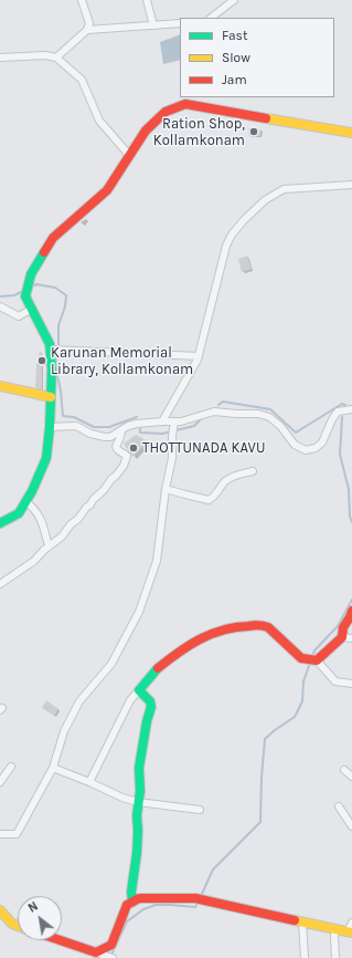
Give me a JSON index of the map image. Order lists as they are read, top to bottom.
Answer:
{
  "places": ["Ration Shop, Kollamkonam", "Karunan Memorial Library, Kollamkonam", "THOTTUNADA KAVU"],
  "legend": ["Fast", "Slow", "Jam"],
  "north": "top left"
}
